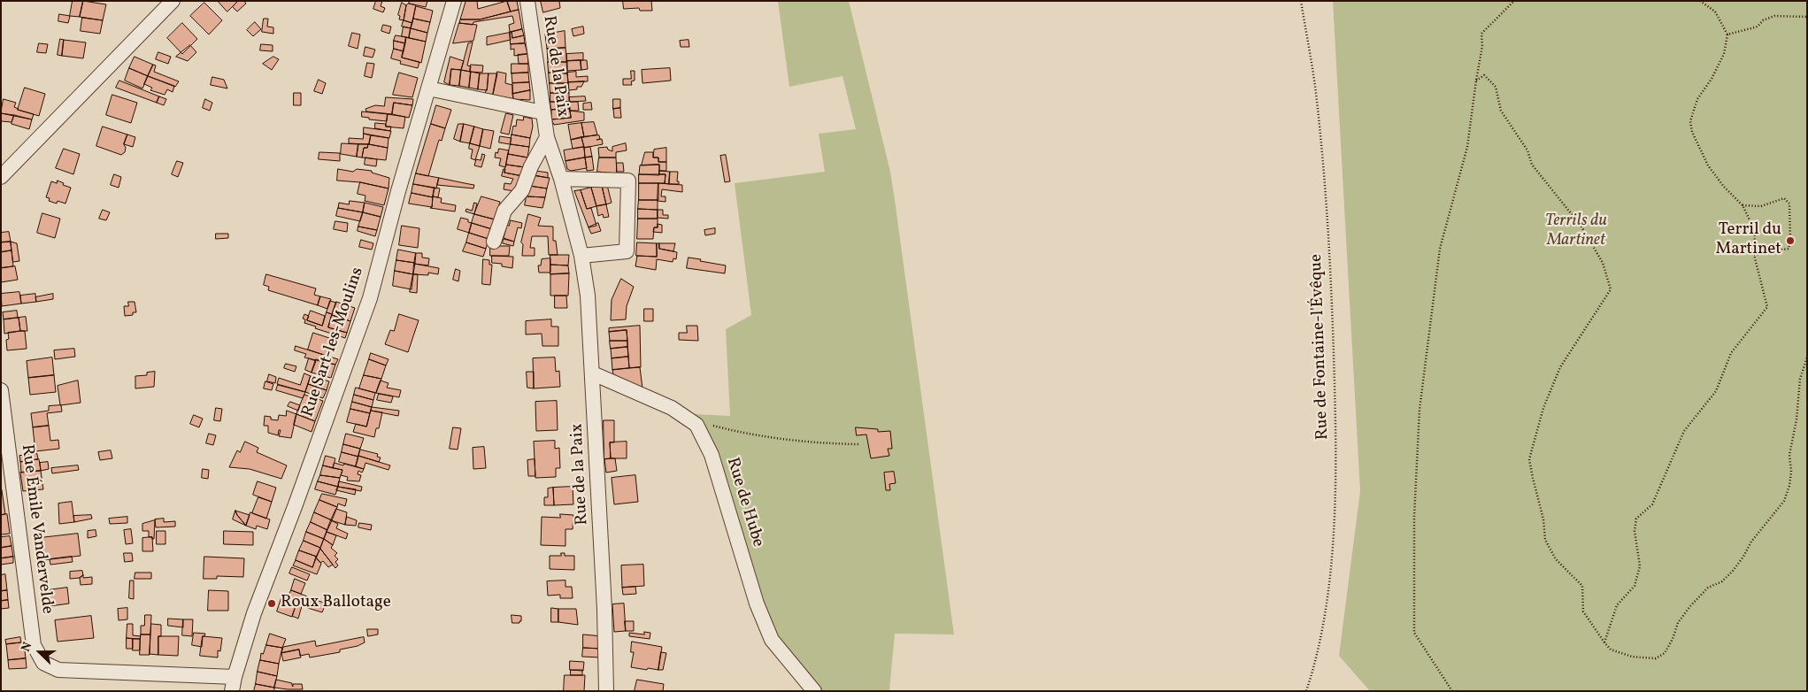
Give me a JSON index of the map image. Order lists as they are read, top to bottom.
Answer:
{
  "streets": {
    "street": [
      "Rue de la Paix",
      "Rue Sart-les-Moulins",
      "Rue de Hube",
      "Rue Émile Vandervelde"
    ],
    "path": ["Rue de Fontaine-l'Évêque"]
  },
  "crossings": [
    ["Rue de la Paix", "Rue de Hube"],
    ["Rue Sart-les-Moulins", "Rue Émile Vandervelde"]
  ],
  "parks": ["Terrils du Martinet"],
  "places": ["Terril du Martinet", "Roux Ballotage"],
  "north": "left"
}
